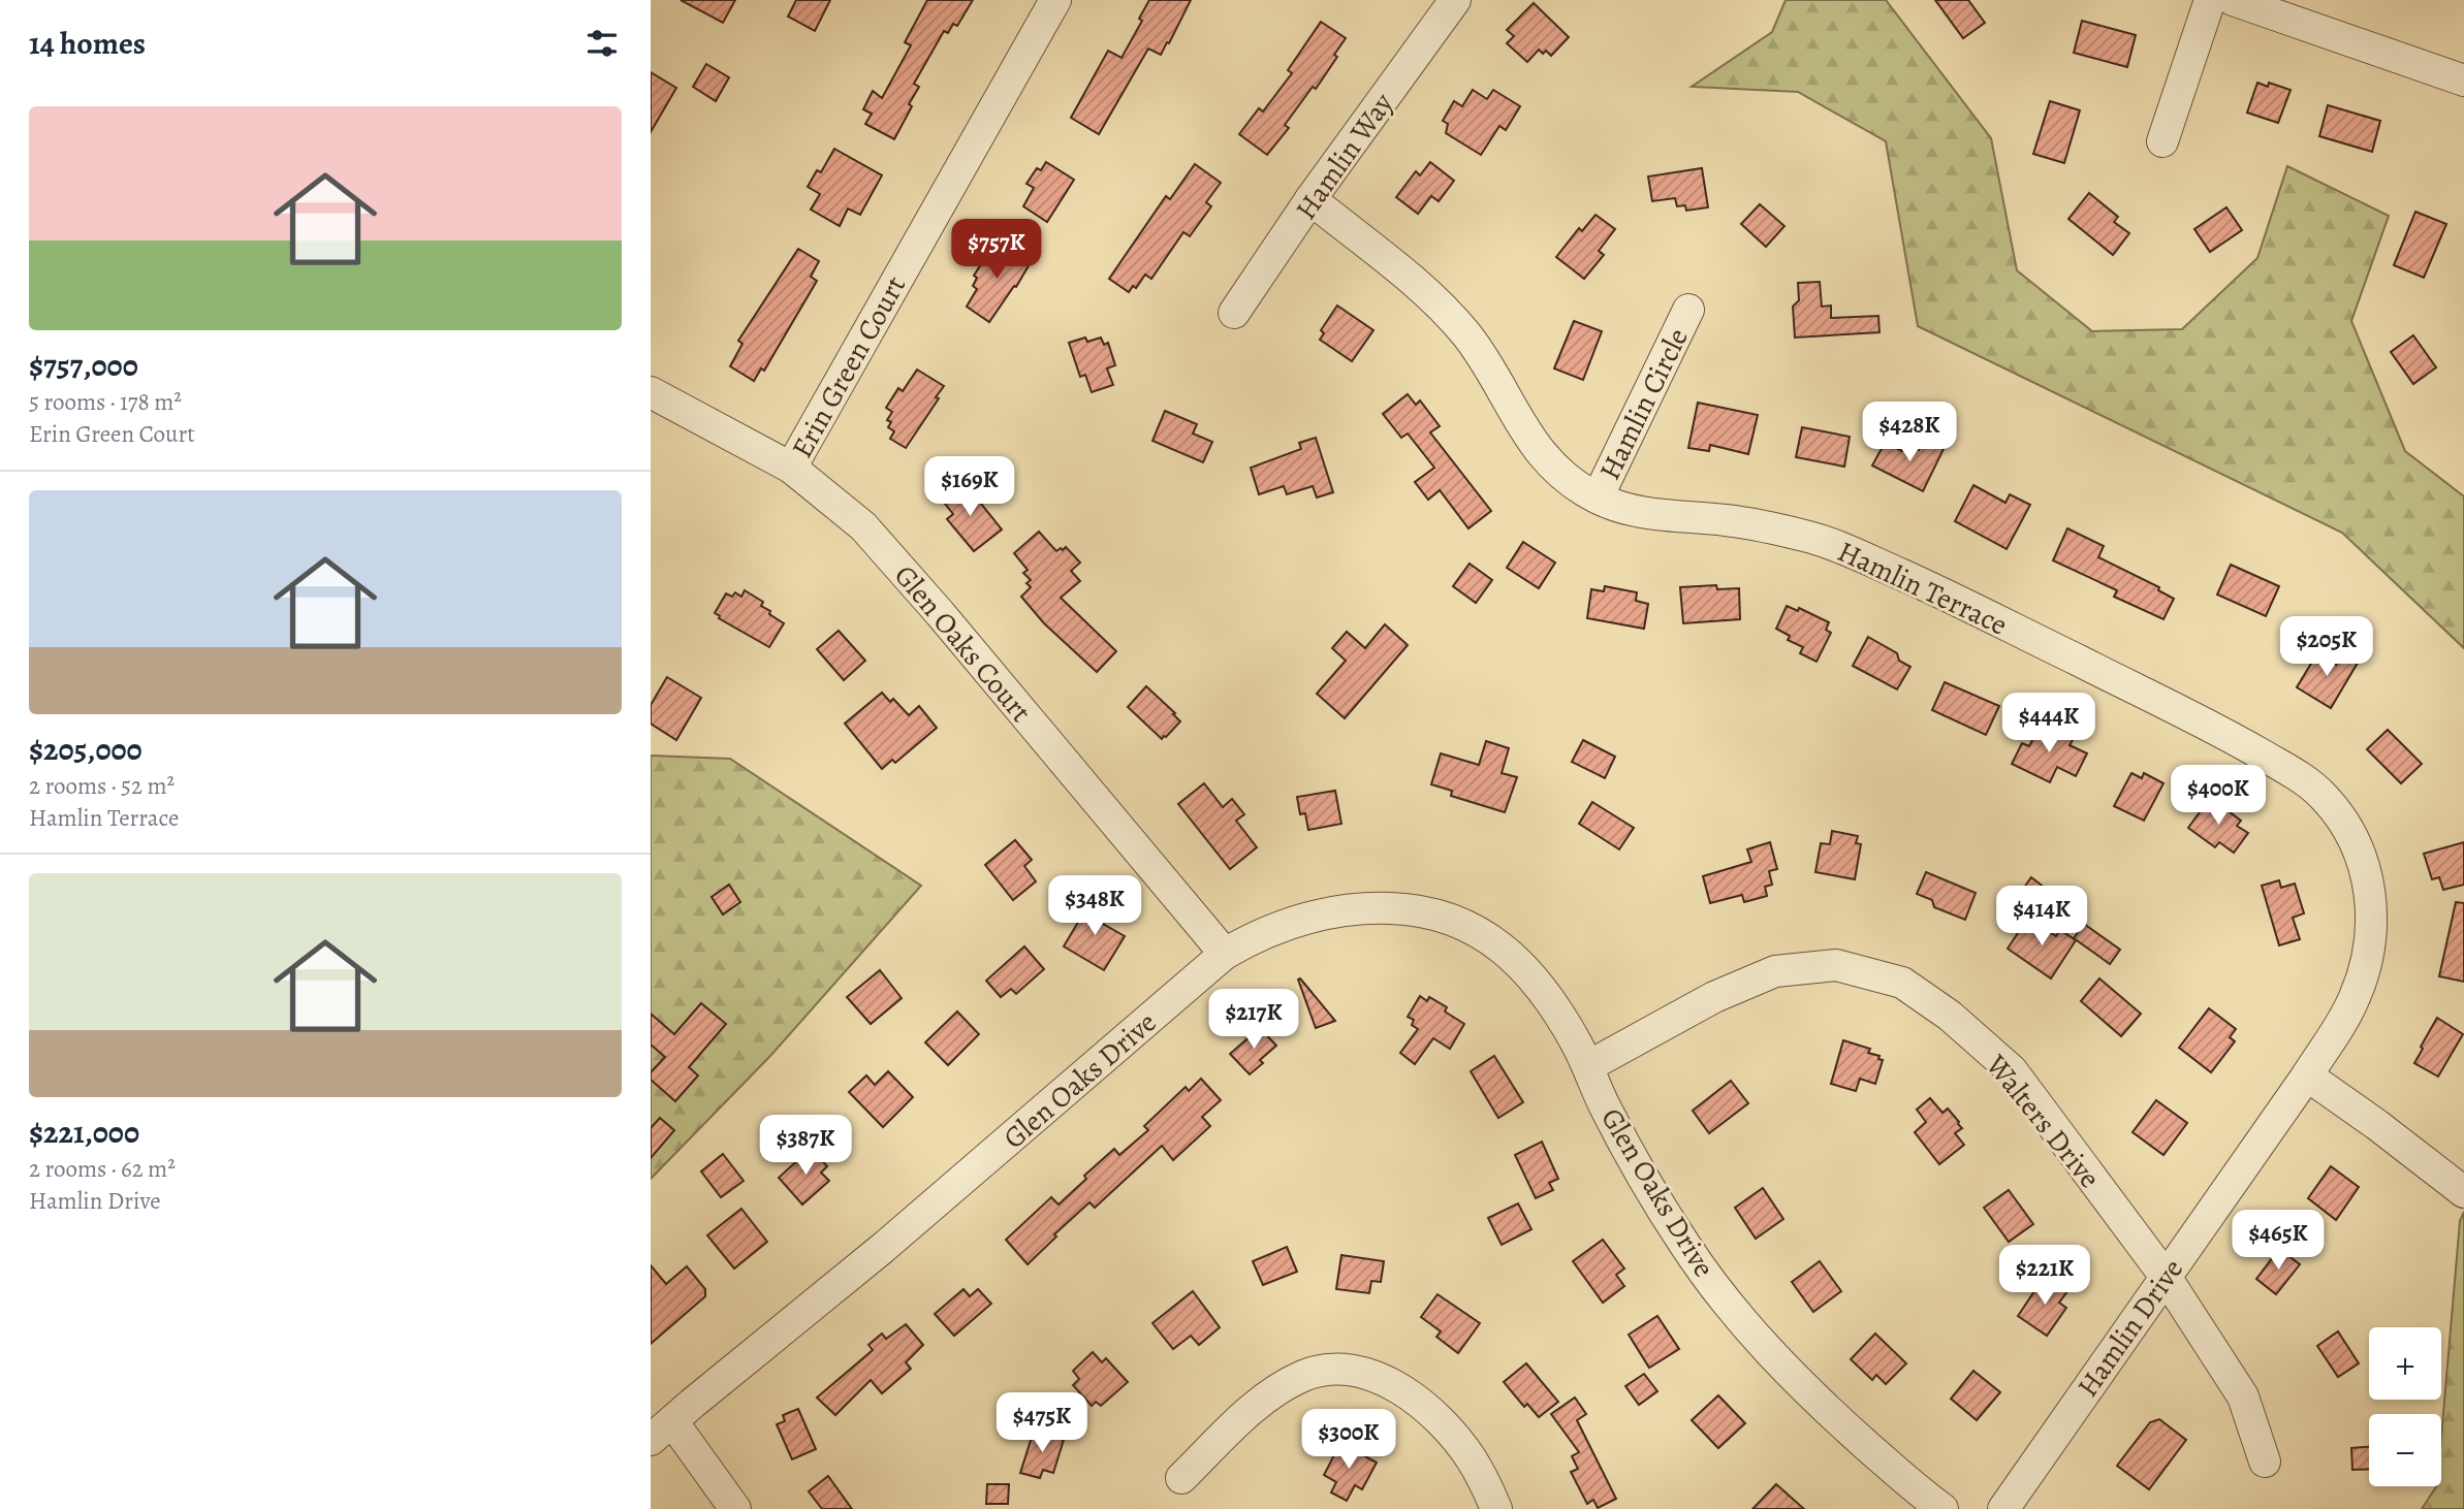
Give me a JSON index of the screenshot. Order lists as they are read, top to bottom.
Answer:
{
  "streets": {
    "street": [
      "Hamlin Way",
      "Erin Green Court",
      "Hamlin Circle",
      "Hamlin Terrace",
      "Glen Oaks Court",
      "Glen Oaks Drive",
      "Walters Drive",
      "Hamlin Drive"
    ]
  },
  "crossings": [
    ["Hamlin Way", "Hamlin Terrace"],
    ["Erin Green Court", "Glen Oaks Court"],
    ["Hamlin Circle", "Hamlin Terrace"],
    ["Hamlin Terrace", "Hamlin Drive"],
    ["Glen Oaks Court", "Glen Oaks Drive"],
    ["Glen Oaks Drive", "Walters Drive"],
    ["Walters Drive", "Hamlin Drive"]
  ],
  "page": {
    "heading": "14 homes",
    "list": [
      {
        "name": "$757,000",
        "note": "5 rooms · 178 m² · Erin Green Court"
      },
      {
        "name": "$205,000",
        "note": "2 rooms · 52 m² · Hamlin Terrace"
      },
      {
        "name": "$221,000",
        "note": "2 rooms · 62 m² · Hamlin Drive"
      }
    ],
    "price": [
      "$757K",
      "$428K",
      "$169K",
      "$205K",
      "$444K",
      "$400K",
      "$348K",
      "$414K",
      "$217K",
      "$387K",
      "$465K",
      "$221K",
      "$475K",
      "$300K"
    ],
    "map_buttons": ["+", "−"]
  }
}
